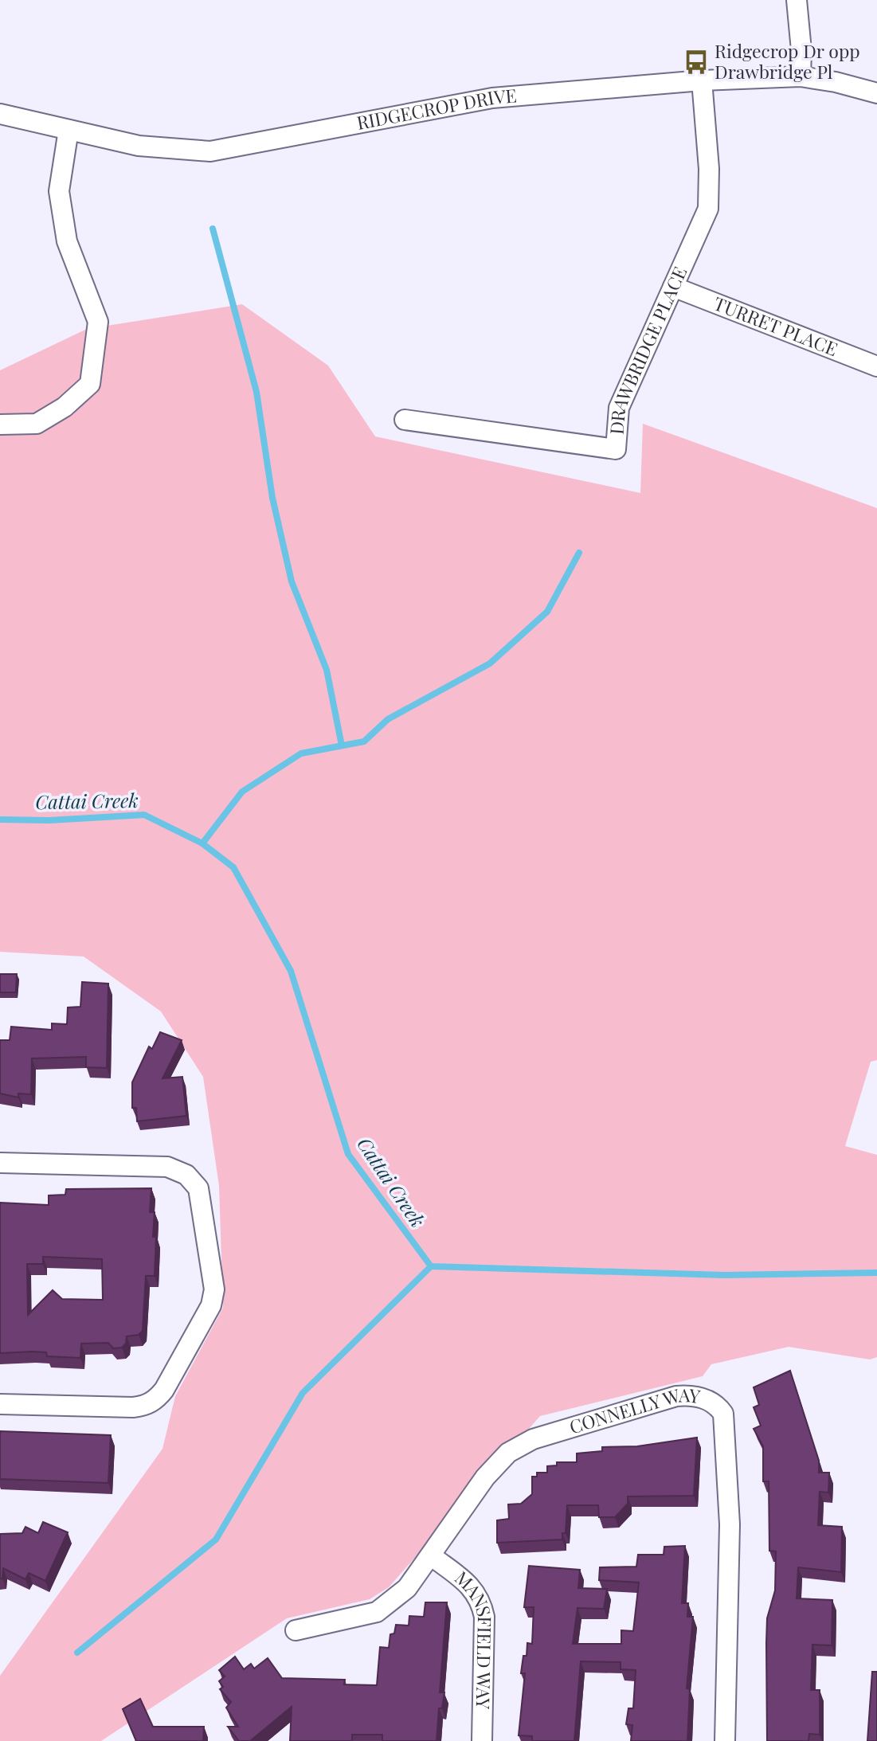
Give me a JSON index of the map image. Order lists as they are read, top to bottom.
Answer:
{
  "streets": {
    "street": [
      "RIDGECROP DRIVE",
      "TURRET PLACE",
      "DRAWBRIDGE PLACE",
      "CONNELLY WAY",
      "MANSFIELD WAY"
    ]
  },
  "crossings": [
    ["RIDGECROP DRIVE", "DRAWBRIDGE PLACE"],
    ["TURRET PLACE", "DRAWBRIDGE PLACE"],
    ["CONNELLY WAY", "MANSFIELD WAY"]
  ],
  "water": ["Cattai Creek"],
  "places": {
    "bus stop": ["Ridgecrop Dr opp Drawbridge Pl"]
  }
}
